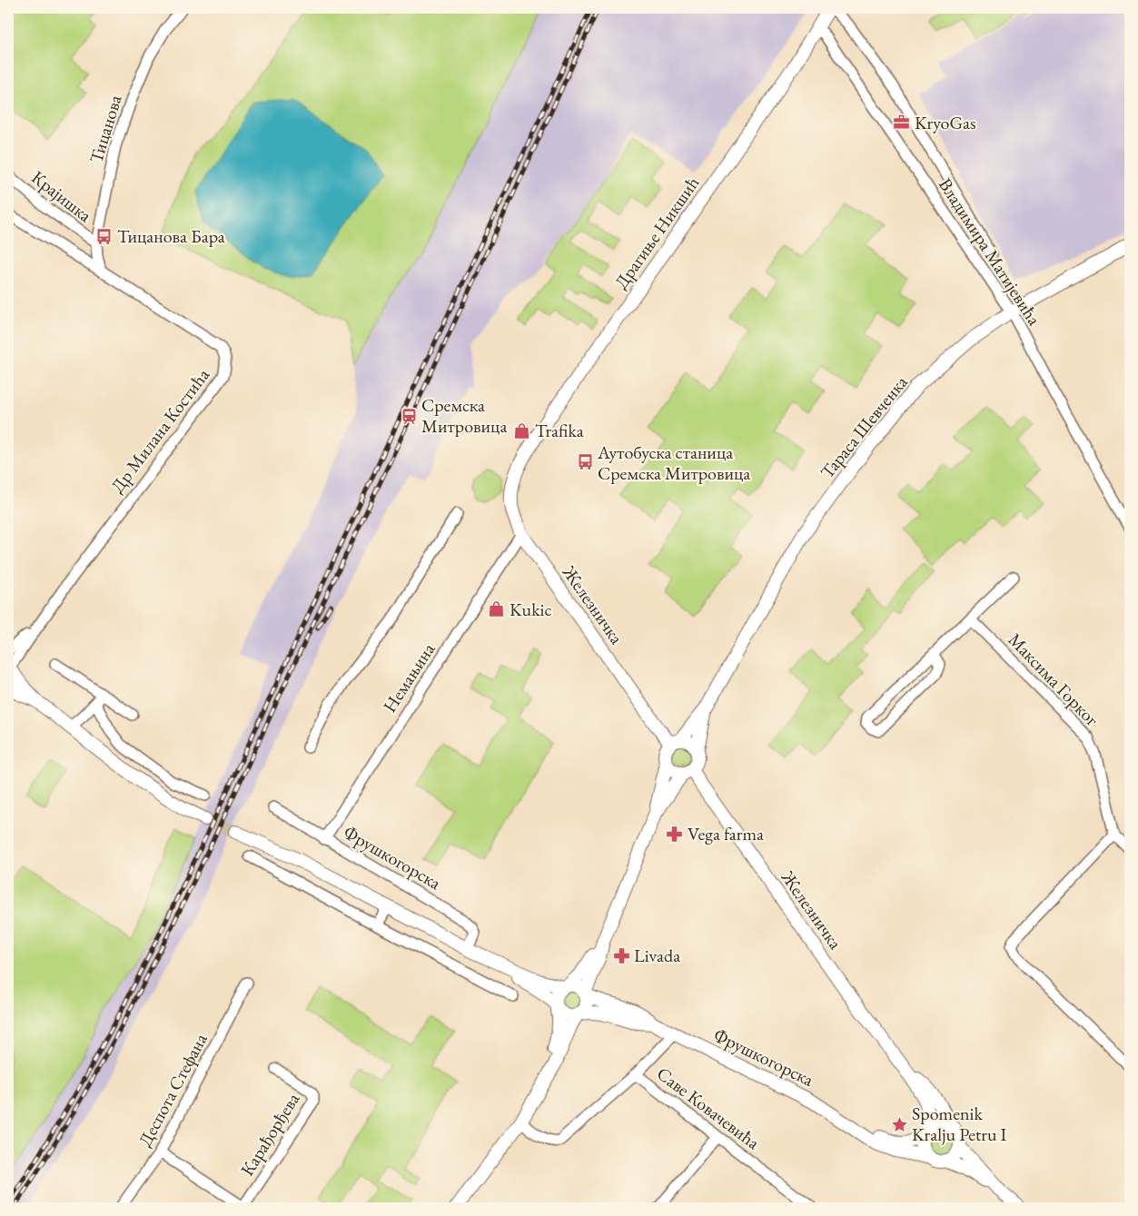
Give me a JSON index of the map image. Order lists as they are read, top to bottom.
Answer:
{
  "streets": {
    "street": [
      "Тицанова",
      "Крајишка",
      "Драгиње Никшић",
      "Владимира Матијевића",
      "Тараса Шевченка",
      "Др Милана Костића",
      "Железничка",
      "Немањина",
      "Максима Горког",
      "Фрушкогорска",
      "Деспота Стефана",
      "Саве Ковачевића",
      "Карађорђева"
    ]
  },
  "crossings": [
    ["Тицанова", "Крајишка"],
    ["Тицанова", "Др Милана Костића"],
    ["Драгиње Никшић", "Владимира Матијевића"],
    ["Драгиње Никшић", "Железничка"],
    ["Владимира Матијевића", "Тараса Шевченка"],
    ["Тараса Шевченка", "Железничка"],
    ["Железничка", "Немањина"],
    ["Железничка", "Фрушкогорска"],
    ["Немањина", "Фрушкогорска"],
    ["Деспота Стефана", "Карађорђева"]
  ],
  "places": {
    "office": ["KryoGas"],
    "bus stop": ["Тицанова Бара", "Аутобуска станица Сремска Митровица"],
    "station": ["Сремска Митровица"],
    "shop": ["Trafika", "Kukic"],
    "pharmacy": ["Vega farma", "Livada"],
    "place": ["Spomenik Kralju Petru I"]
  }
}
